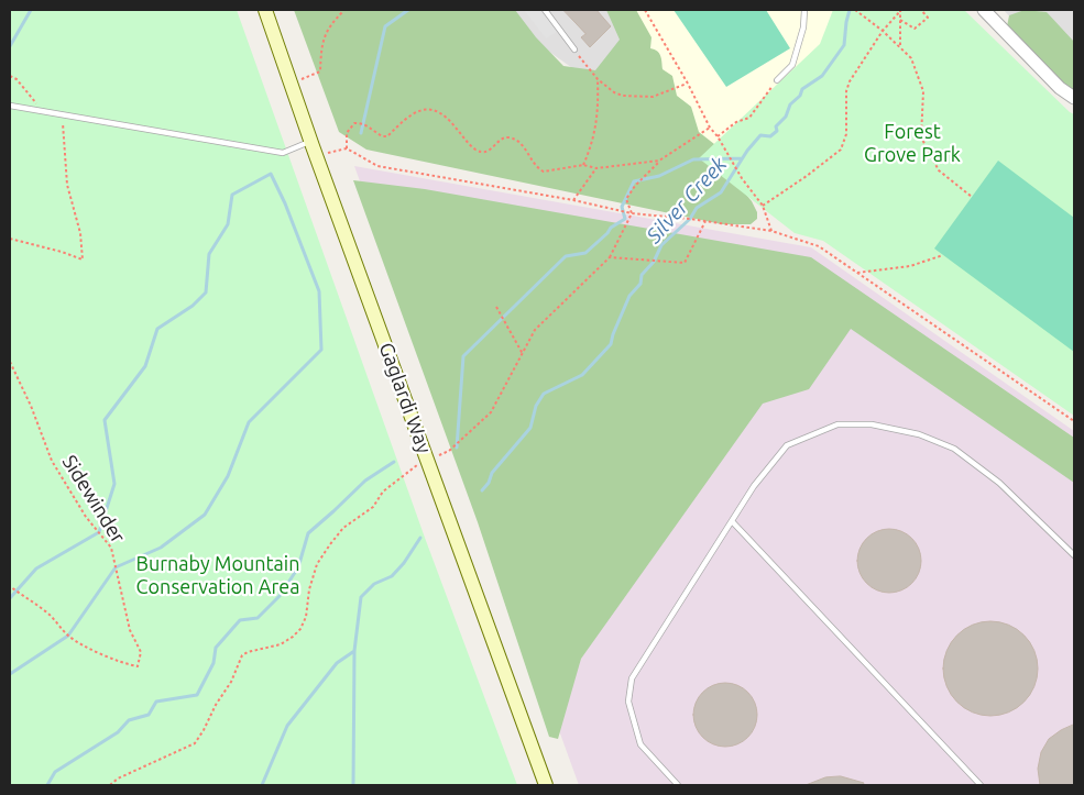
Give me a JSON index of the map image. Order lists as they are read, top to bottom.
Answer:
{
  "streets": {
    "main road": ["Gaglardi Way"],
    "path": ["Sidewinder"]
  },
  "water": ["Silver Creek"],
  "parks": ["Forest Grove Park", "Burnaby Mountain Conservation Area"]
}
